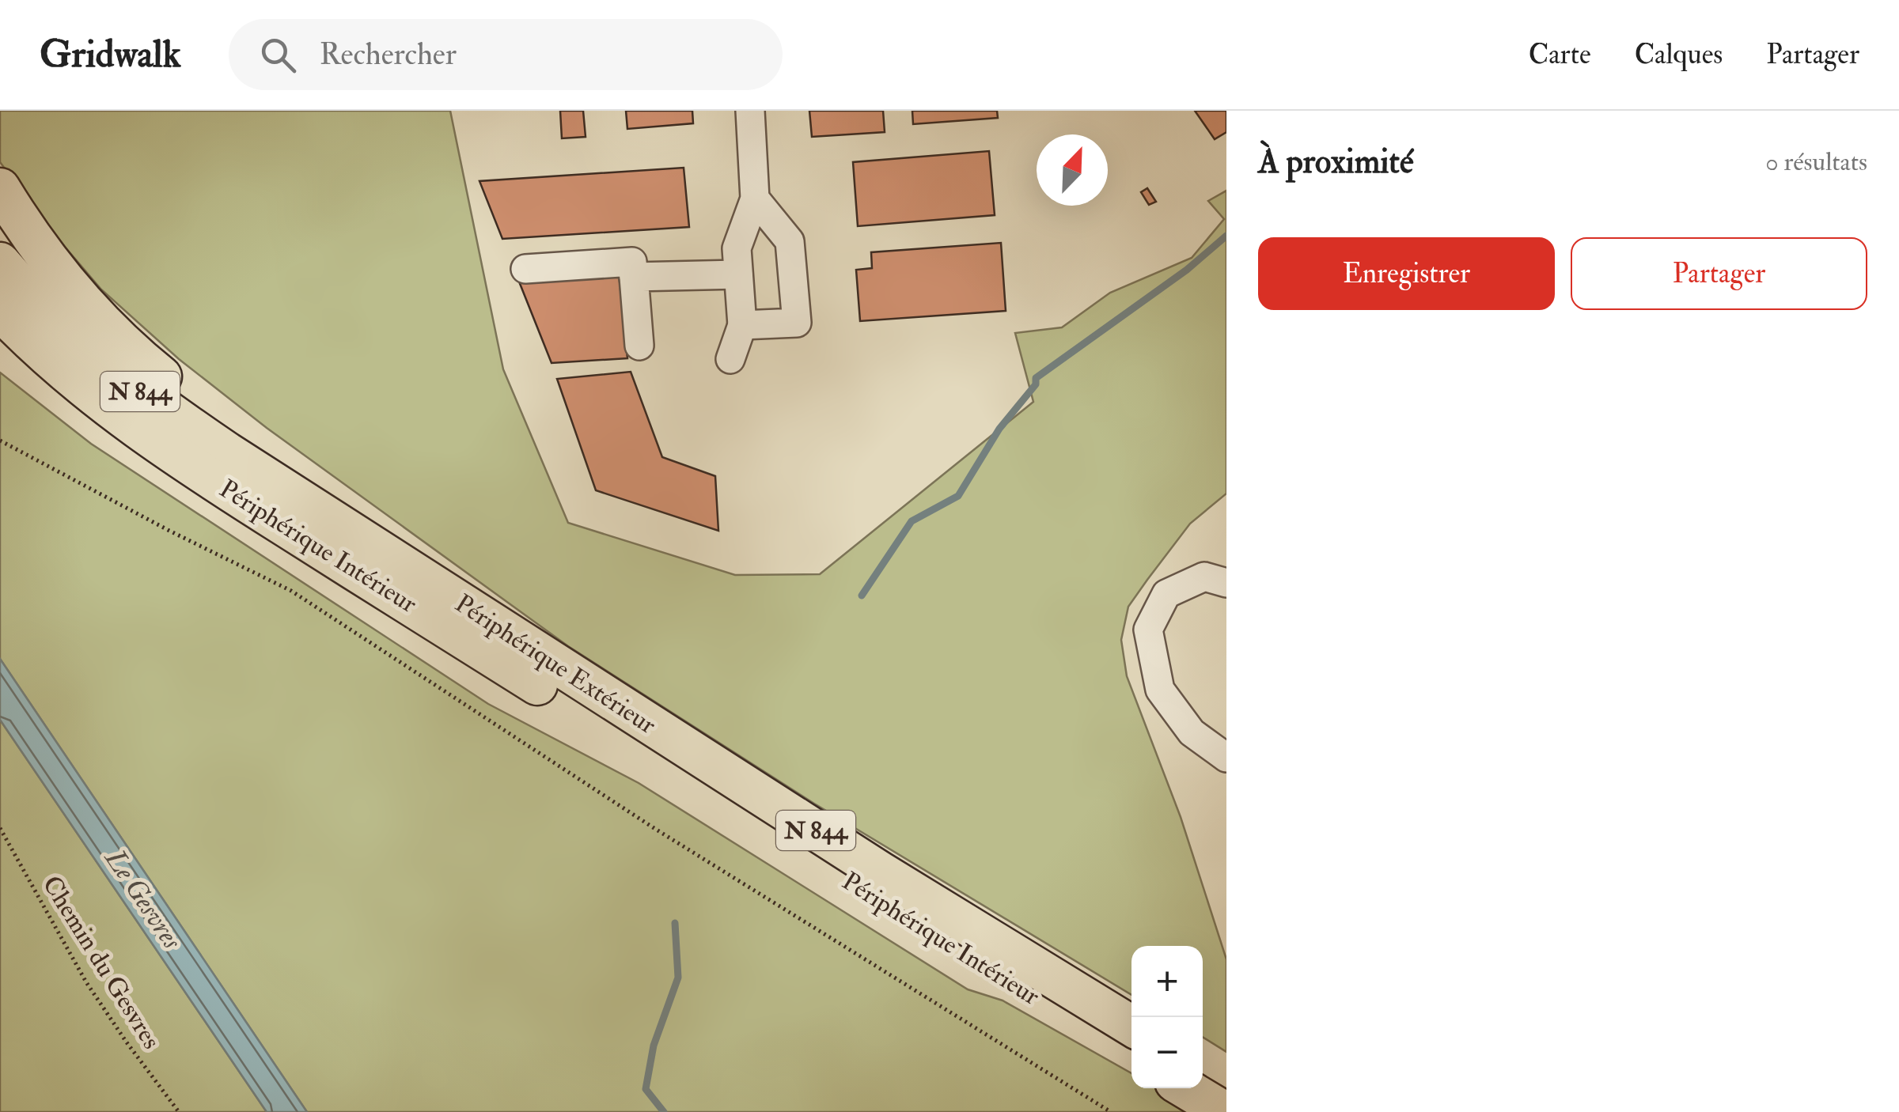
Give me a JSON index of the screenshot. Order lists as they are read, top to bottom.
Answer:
{
  "streets": {
    "highway": ["N 844", "Périphérique Intérieur", "Périphérique Extérieur"],
    "path": ["Chemin du Gesvres"]
  },
  "water": ["Le Gesvres"],
  "north": "top right",
  "page": {
    "header": "Gridwalk",
    "search": "Rechercher",
    "nav": ["Carte", "Calques", "Partager"],
    "heading": ["À proximité", "0 résultats"],
    "buttons": ["Enregistrer", "Partager"],
    "map_buttons": ["+", "−"]
  }
}
